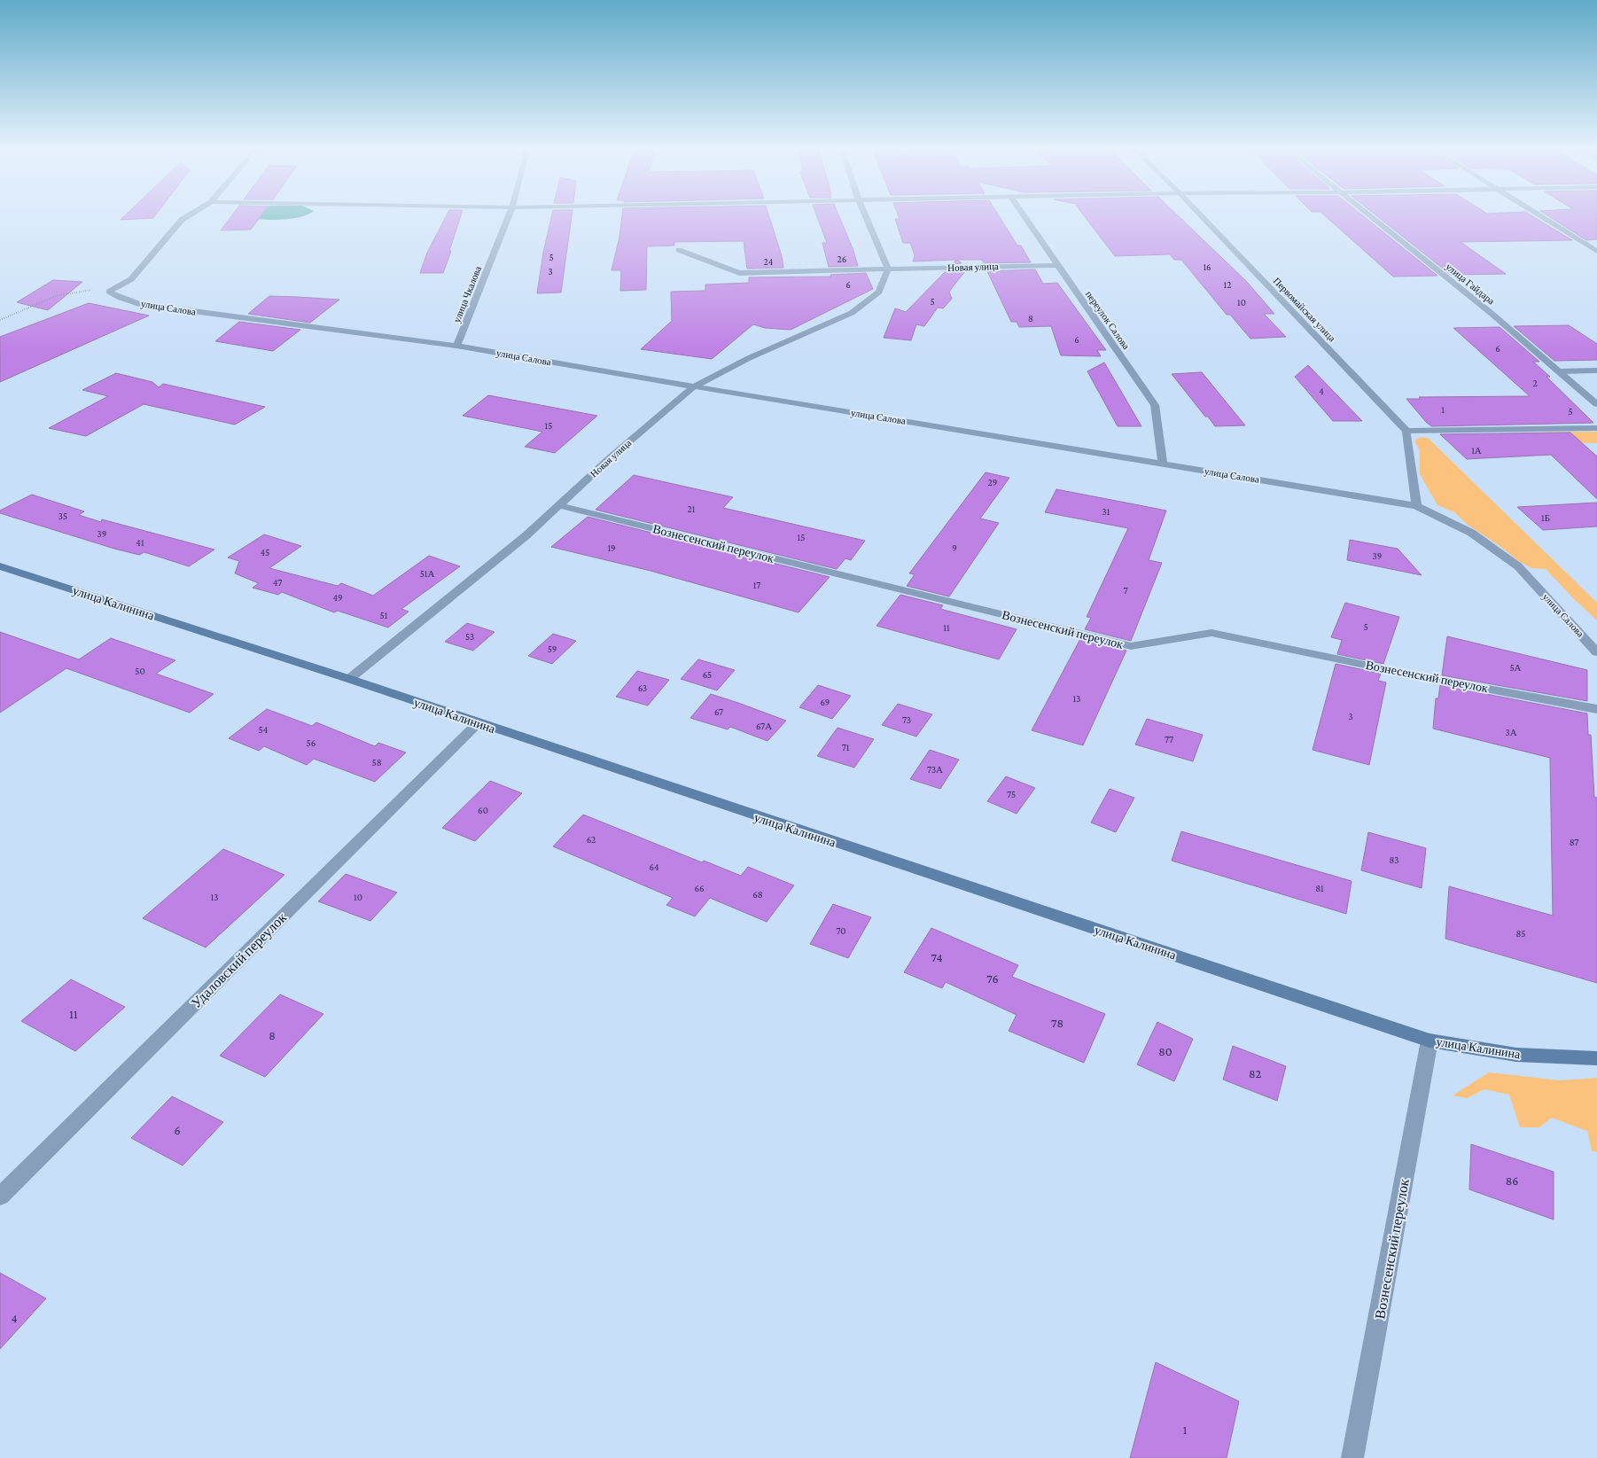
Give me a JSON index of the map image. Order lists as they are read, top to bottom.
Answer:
{
  "streets": {
    "main road": ["улица Калинина"],
    "street": [
      "Новая улица",
      "улица Гайдара",
      "улица Чкалова",
      "улица Салова",
      "Первомайская улица",
      "переулок Салова",
      "Вознесенский переулок",
      "Удаловский переулок"
    ]
  },
  "crossings": [
    ["Новая улица", "улица Салова"],
    ["Новая улица", "переулок Салова"],
    ["Новая улица", "Вознесенский переулок"],
    ["Новая улица", "улица Калинина"],
    ["улица Чкалова", "улица Салова"],
    ["улица Салова", "переулок Салова"],
    ["Вознесенский переулок", "улица Калинина"],
    ["улица Калинина", "Удаловский переулок"]
  ],
  "house_numbers": [
    "5",
    "26",
    "24",
    "16",
    "3",
    "6",
    "12",
    "5",
    "10",
    "8",
    "6",
    "6",
    "2",
    "4",
    "1",
    "5",
    "15",
    "1А",
    "29",
    "21",
    "31",
    "35",
    "1Б",
    "39",
    "15",
    "41",
    "19",
    "9",
    "45",
    "39",
    "51А",
    "47",
    "17",
    "7",
    "49",
    "51",
    "5",
    "11",
    "53",
    "59",
    "5А",
    "50",
    "65",
    "63",
    "13",
    "69",
    "67",
    "3",
    "73",
    "67А",
    "54",
    "3А",
    "77",
    "56",
    "71",
    "58",
    "73А",
    "75",
    "60",
    "62",
    "87",
    "83",
    "64",
    "66",
    "81",
    "68",
    "13",
    "10",
    "70",
    "85",
    "74",
    "76",
    "11",
    "78",
    "8",
    "80",
    "82",
    "6",
    "86",
    "4",
    "1"
  ]
}
